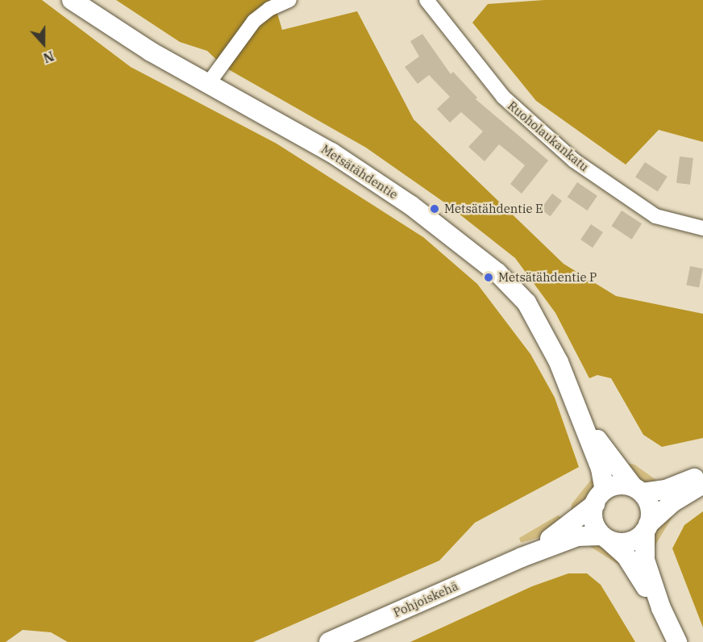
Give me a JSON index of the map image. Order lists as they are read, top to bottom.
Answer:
{
  "streets": {
    "main road": ["Metsätähdentie", "Pohjoiskehä"],
    "street": ["Ruoholaukankatu"]
  },
  "crossings": [
    ["Metsätähdentie", "Pohjoiskehä"]
  ],
  "places": ["Metsätähdentie E", "Metsätähdentie P"],
  "north": "bottom"
}
